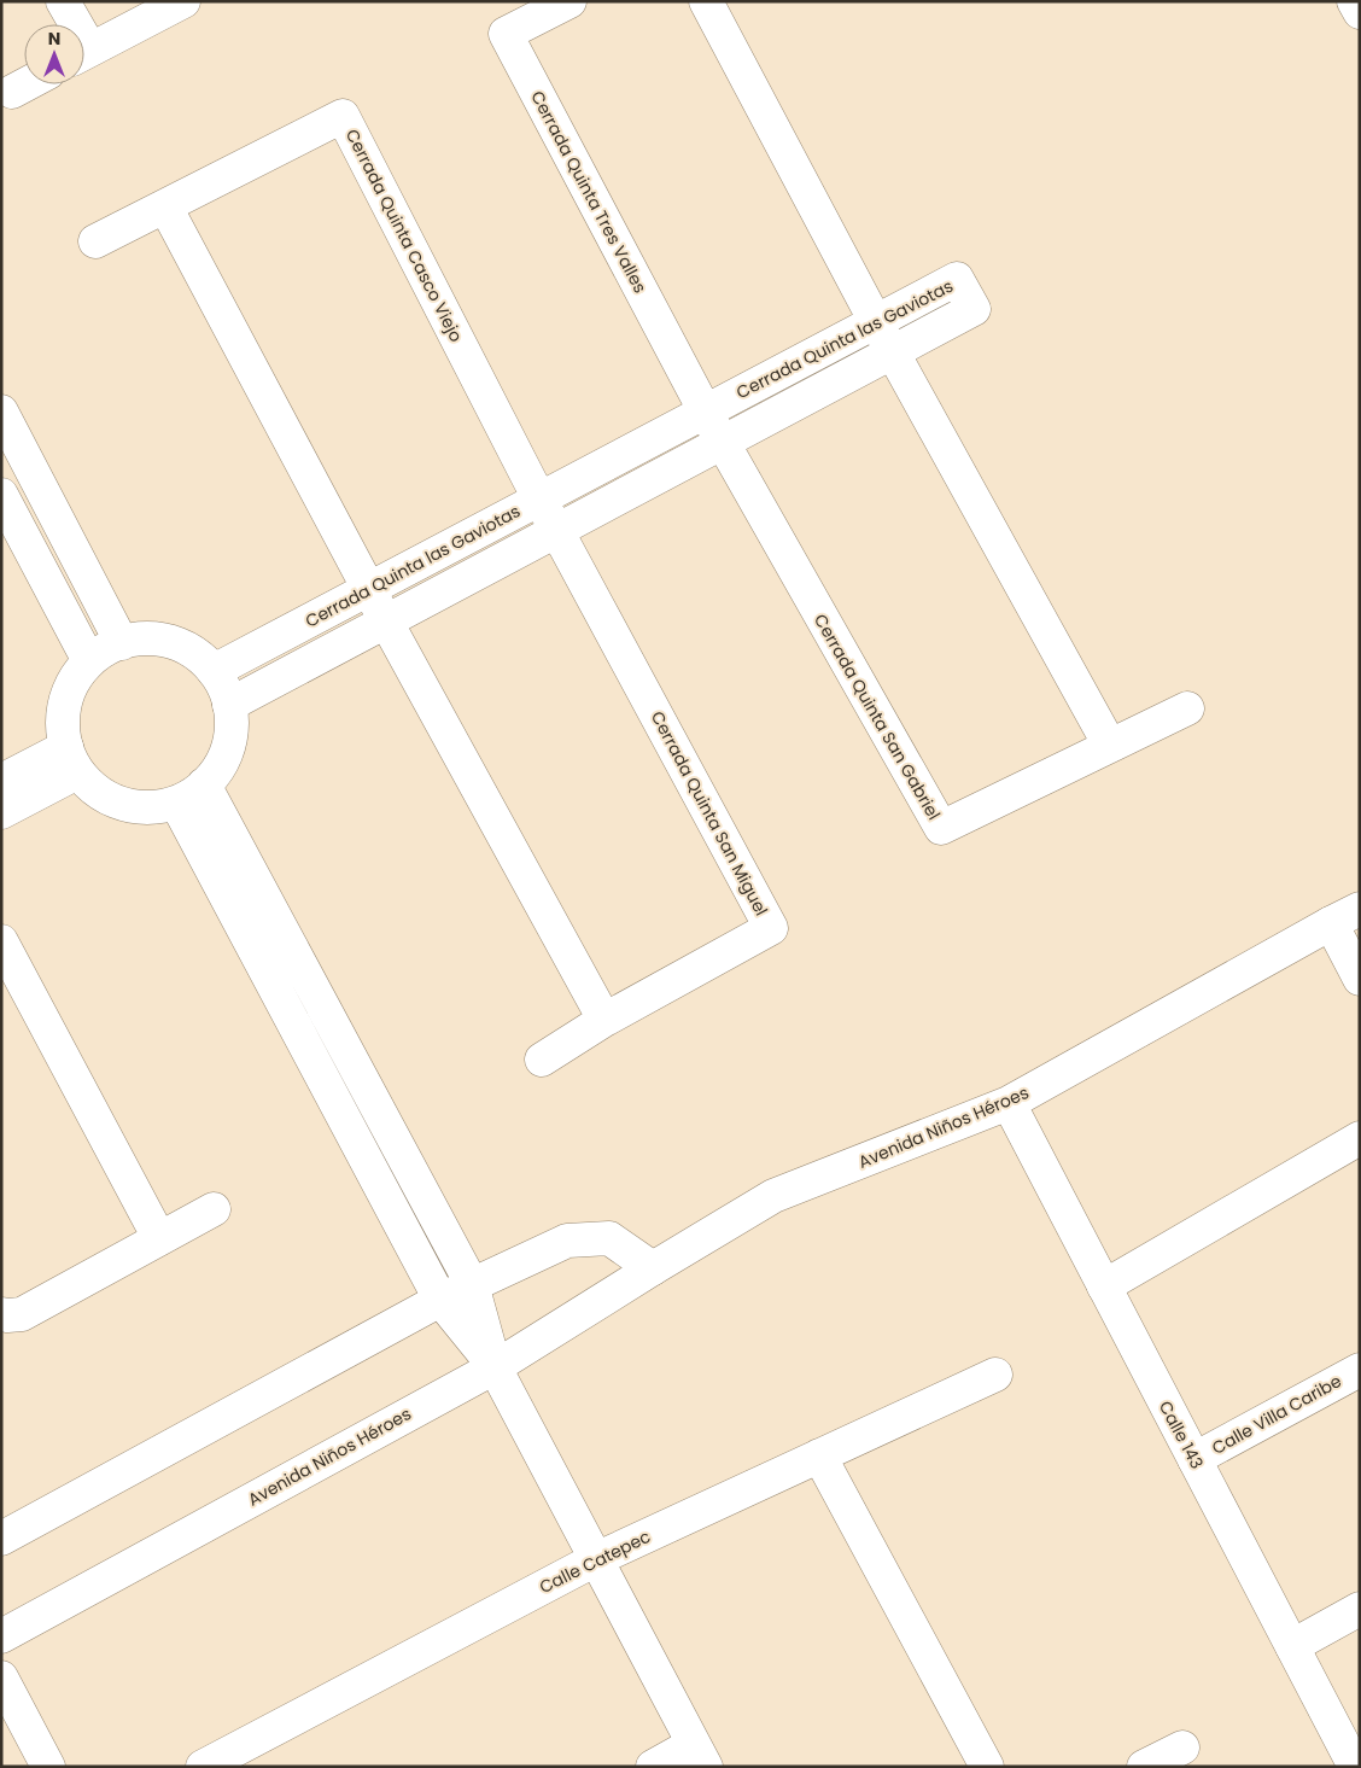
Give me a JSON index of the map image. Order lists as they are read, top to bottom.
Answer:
{
  "streets": {
    "street": [
      "Cerrada Quinta Tres Valles",
      "Cerrada Quinta Casco Viejo",
      "Cerrada Quinta las Gaviotas",
      "Cerrada Quinta San Gabriel",
      "Cerrada Quinta San Miguel",
      "Avenida Niños Héroes",
      "Calle Villa Caribe",
      "Calle 143",
      "Calle Catepec"
    ]
  },
  "crossings": [
    ["Cerrada Quinta Tres Valles", "Cerrada Quinta las Gaviotas"],
    ["Cerrada Quinta Casco Viejo", "Cerrada Quinta las Gaviotas"],
    ["Cerrada Quinta Casco Viejo", "Cerrada Quinta San Miguel"],
    ["Cerrada Quinta las Gaviotas", "Cerrada Quinta San Gabriel"],
    ["Cerrada Quinta las Gaviotas", "Cerrada Quinta San Miguel"],
    ["Avenida Niños Héroes", "Calle 143"],
    ["Calle Villa Caribe", "Calle 143"]
  ],
  "north": "top"
}
